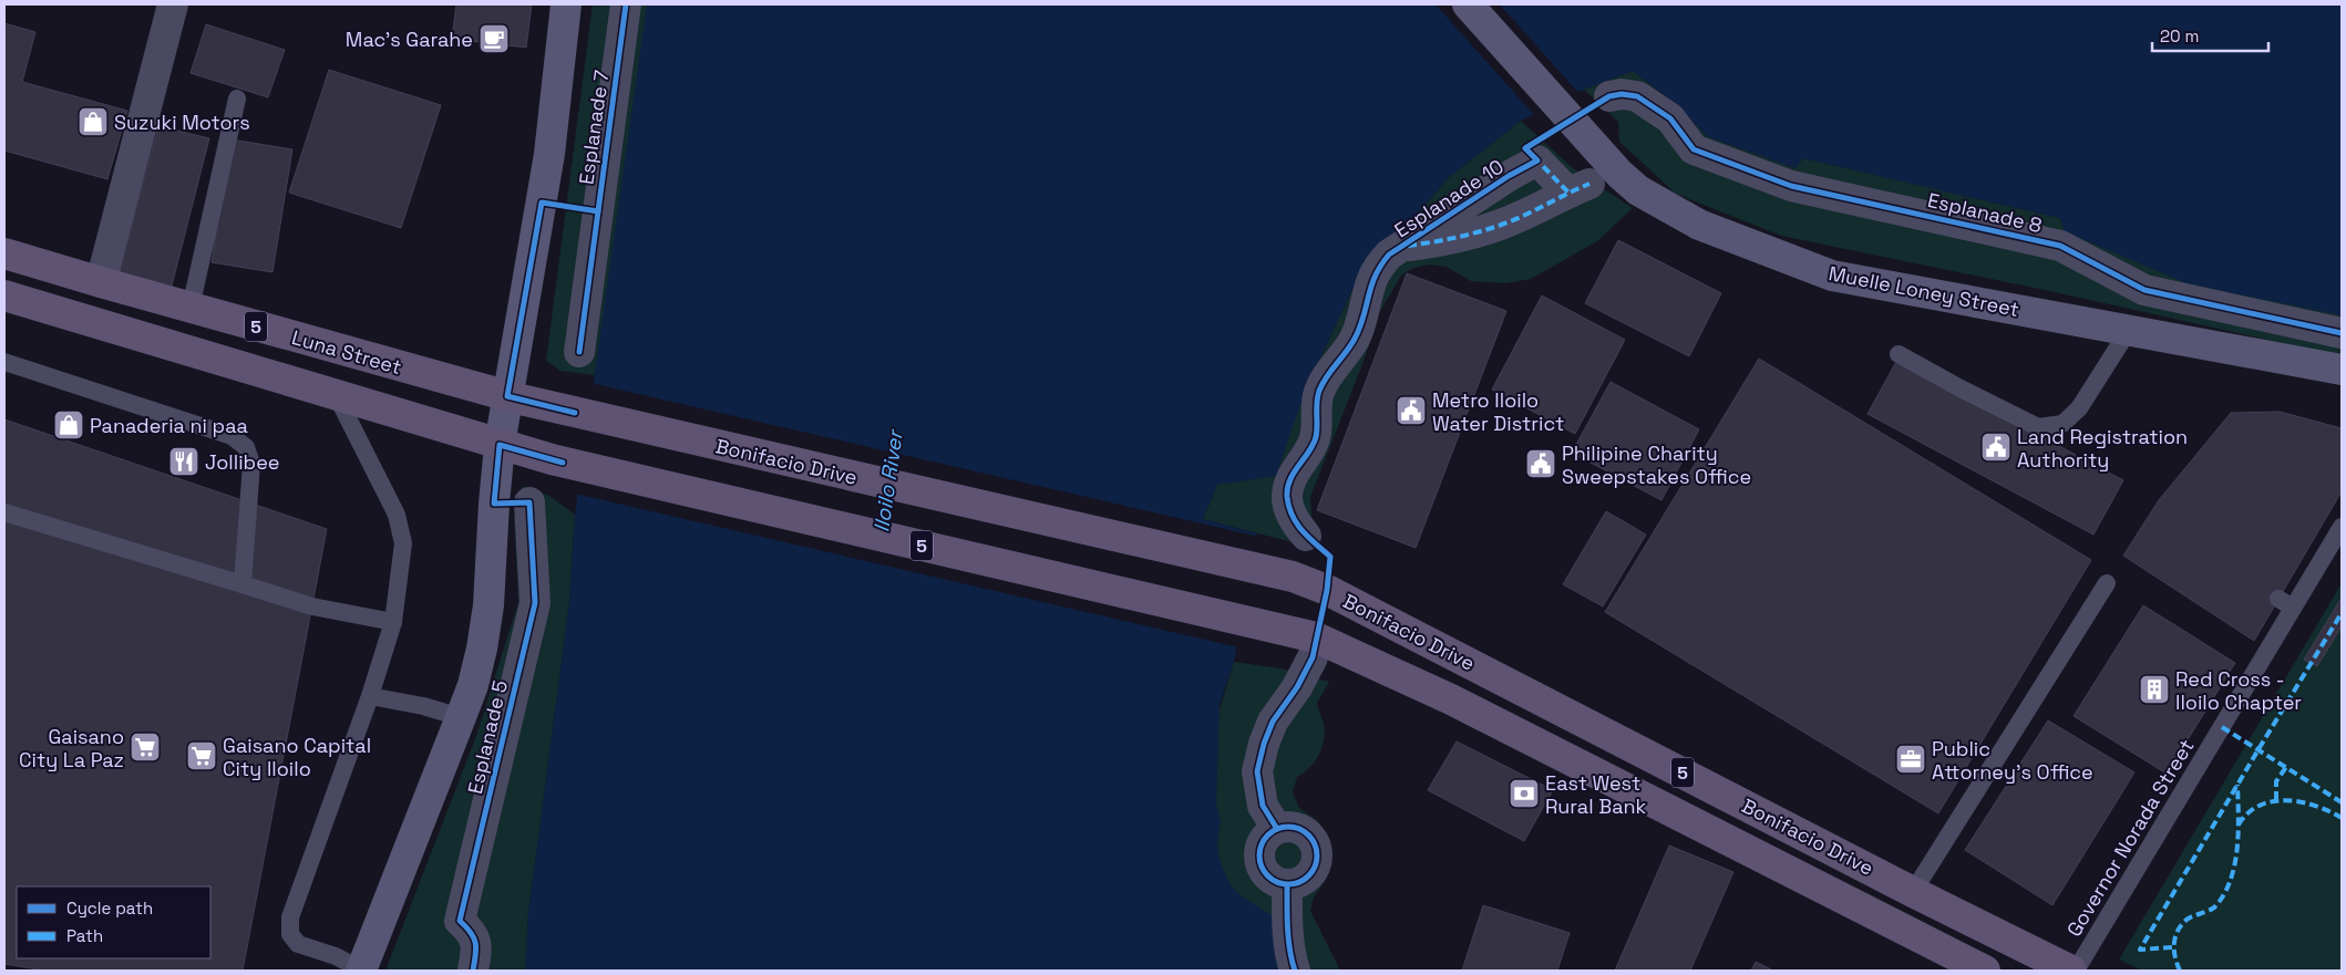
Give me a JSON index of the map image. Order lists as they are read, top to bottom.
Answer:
{
  "streets": {
    "main road": ["5", "Luna Street", "Bonifacio Drive"],
    "street": [
      "Esplanade 7",
      "Esplanade 10",
      "Esplanade 8",
      "Muelle Loney Street",
      "Esplanade 5"
    ],
    "lane": ["Governor Norada Street"]
  },
  "crossings": [
    ["5", "Bonifacio Drive"],
    ["Luna Street", "Bonifacio Drive"]
  ],
  "water": ["Iloilo River"],
  "places": {
    "cafe": ["Mac's Garahe"],
    "shop": ["Suzuki Motors", "Panaderia ni paa"],
    "public building": ["Metro Iloilo Water District", "Land Registration Authority", "Philipine Charity Sweepstakes Office"],
    "restaurant": ["Jollibee"],
    "building": ["Red Cross - Iloilo Chapter"],
    "supermarket": ["Gaisano City La Paz", "Gaisano Capital City Iloilo"],
    "office": ["Public Attorney's Office"],
    "bank": ["East West Rural Bank"]
  },
  "legend": ["Cycle path", "Path"],
  "scale_bar": "20 m"
}
